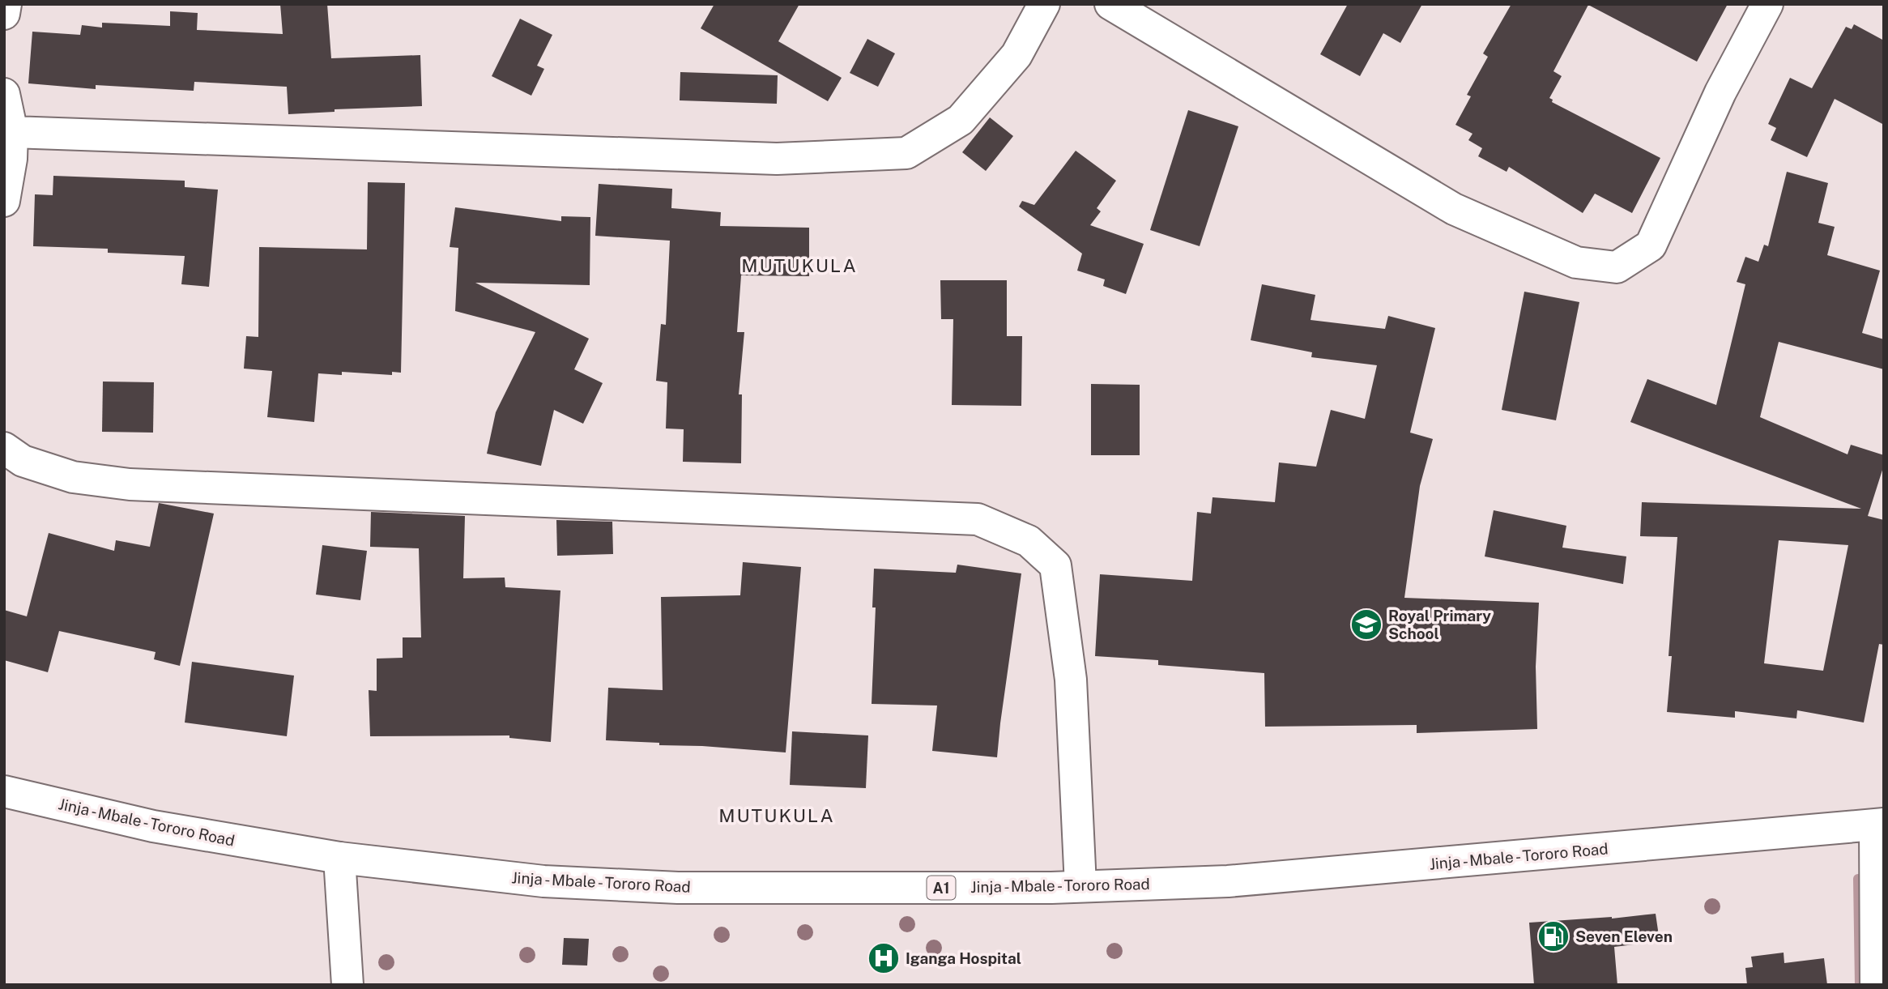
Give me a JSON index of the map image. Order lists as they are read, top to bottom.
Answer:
{
  "streets": {
    "street": ["Jinja - Mbale - Tororo Road", "A1"]
  },
  "districts": ["MUTUKULA", "MUTUKULA"],
  "places": {
    "school or university": ["Royal Primary School"],
    "fuel station": ["Seven Eleven"],
    "hospital": ["Iganga Hospital"]
  }
}
